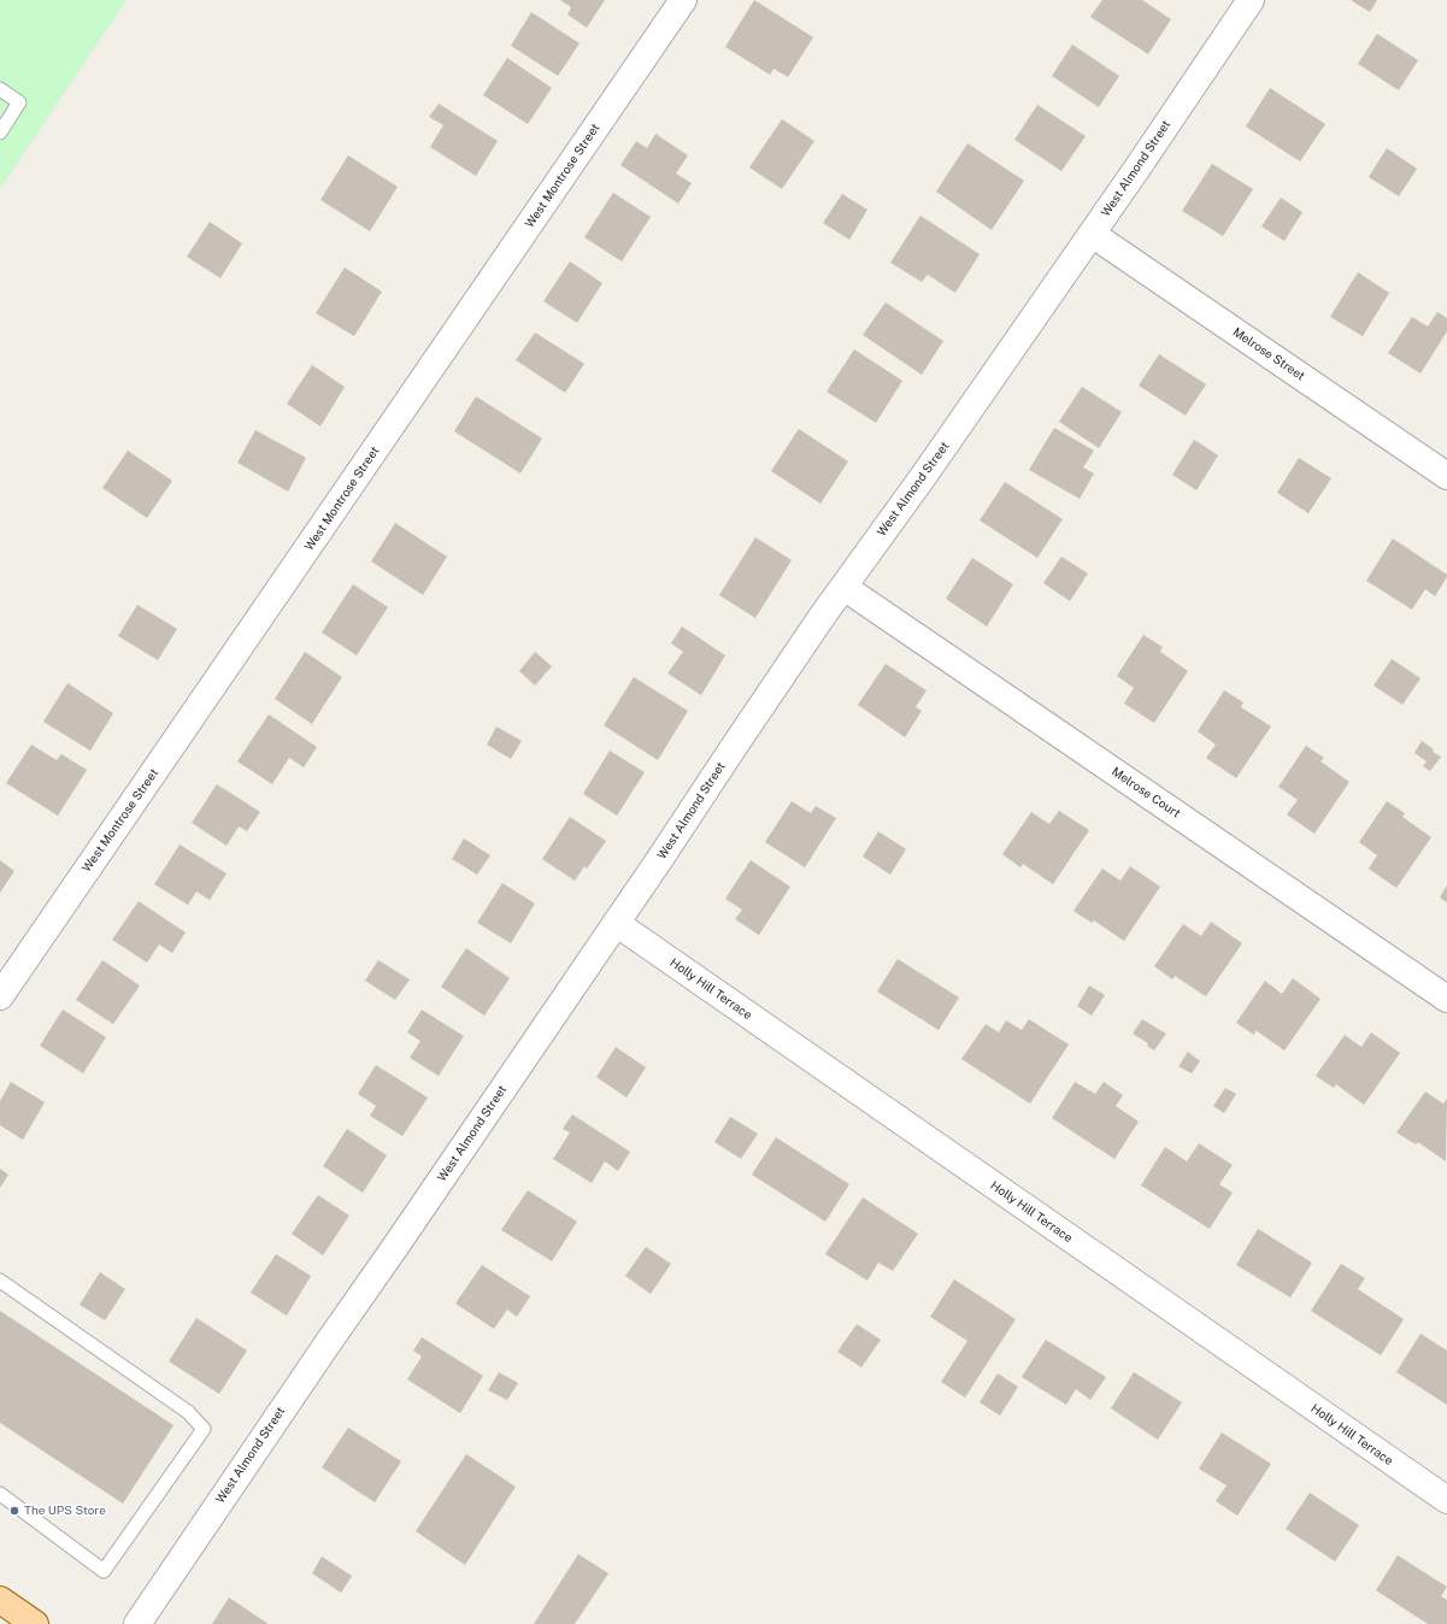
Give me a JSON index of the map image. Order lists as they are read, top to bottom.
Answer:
{
  "streets": {
    "street": [
      "West Almond Street",
      "West Montrose Street",
      "Melrose Street",
      "Melrose Court",
      "Holly Hill Terrace"
    ]
  },
  "crossings": [
    ["West Almond Street", "Melrose Street"],
    ["West Almond Street", "Melrose Court"],
    ["West Almond Street", "Holly Hill Terrace"]
  ],
  "places": ["The UPS Store"]
}
